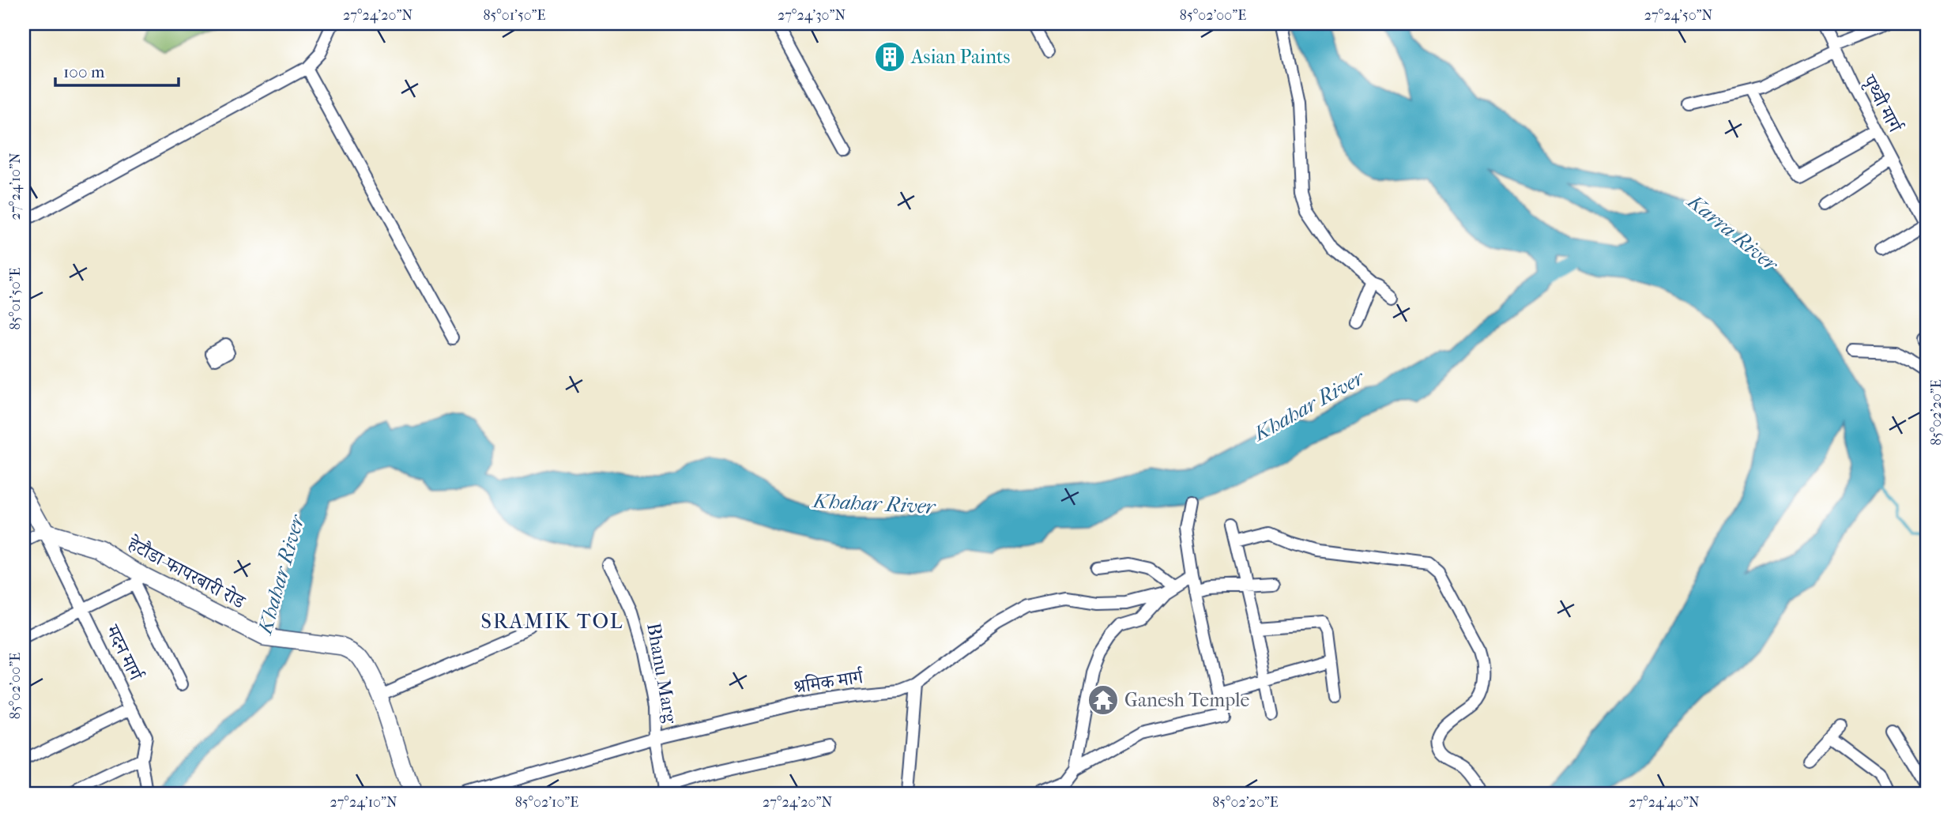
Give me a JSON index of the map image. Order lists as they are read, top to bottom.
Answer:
{
  "streets": {
    "highway": ["हेटौडा-फापरबारी रोड"],
    "street": [
      "पृथ्वी मार्ग",
      "मदन मार्ग",
      "Bhanu Marg",
      "श्रमिक मार्ग"
    ]
  },
  "crossings": [
    ["हेटौडा-फापरबारी रोड", "मदन मार्ग"],
    ["Bhanu Marg", "श्रमिक मार्ग"]
  ],
  "districts": ["SRAMIK TOL"],
  "water": ["Karra River", "Khahar River"],
  "places": {
    "building": ["Asian Paints"],
    "temple": ["Ganesh Temple"]
  },
  "scale_bar": "100 m",
  "coordinates": [
    "27°24'20\"N",
    "85°01'50\"E",
    "27°24'30\"N",
    "85°02'00\"E",
    "27°24'50\"N",
    "27°24'10\"N",
    "85°02'20\"E",
    "85°02'10\"E",
    "27°24'40\"N"
  ]
}
